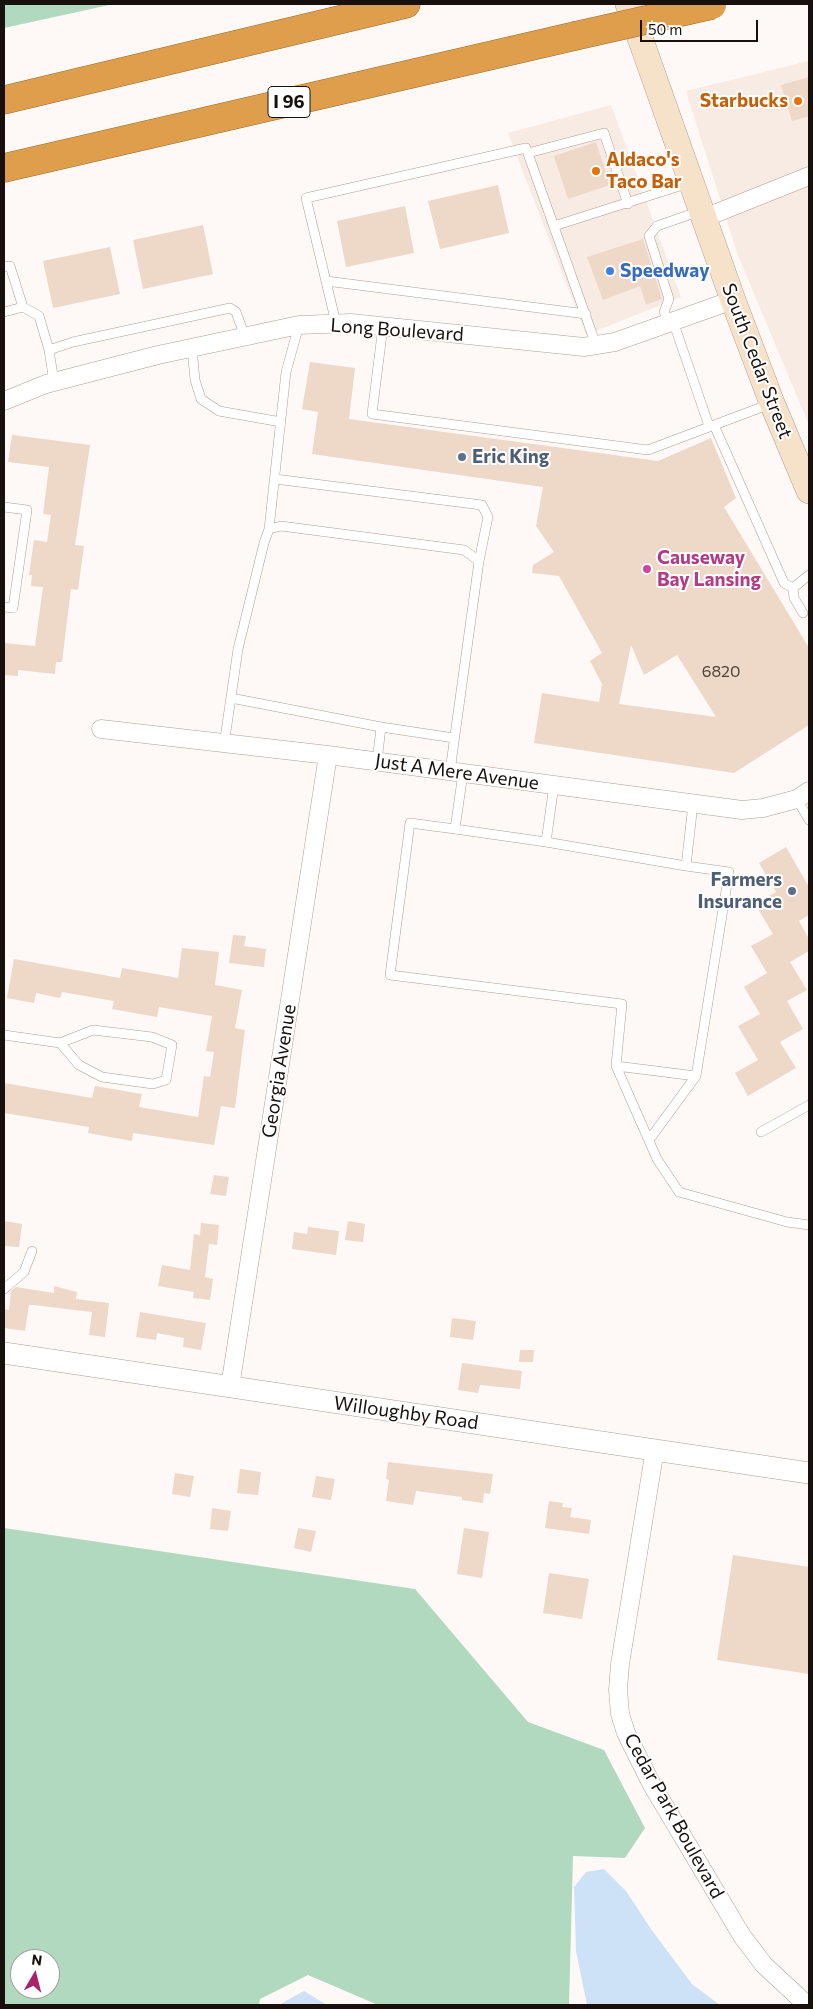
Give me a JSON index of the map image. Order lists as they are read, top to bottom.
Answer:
{
  "streets": {
    "highway": ["I 96"],
    "main road": ["South Cedar Street"],
    "street": [
      "Long Boulevard",
      "Just A Mere Avenue",
      "Georgia Avenue",
      "Willoughby Road",
      "Cedar Park Boulevard"
    ]
  },
  "crossings": [
    ["Long Boulevard", "South Cedar Street"],
    ["Just A Mere Avenue", "Georgia Avenue"],
    ["Georgia Avenue", "Willoughby Road"],
    ["Willoughby Road", "Cedar Park Boulevard"]
  ],
  "places": [
    "Starbucks",
    "Aldaco's Taco Bar",
    "Speedway",
    "Eric King",
    "Causeway Bay Lansing",
    "Farmers Insurance"
  ],
  "house_numbers": ["6820"],
  "scale_bar": "50 m",
  "north": "top"
}
